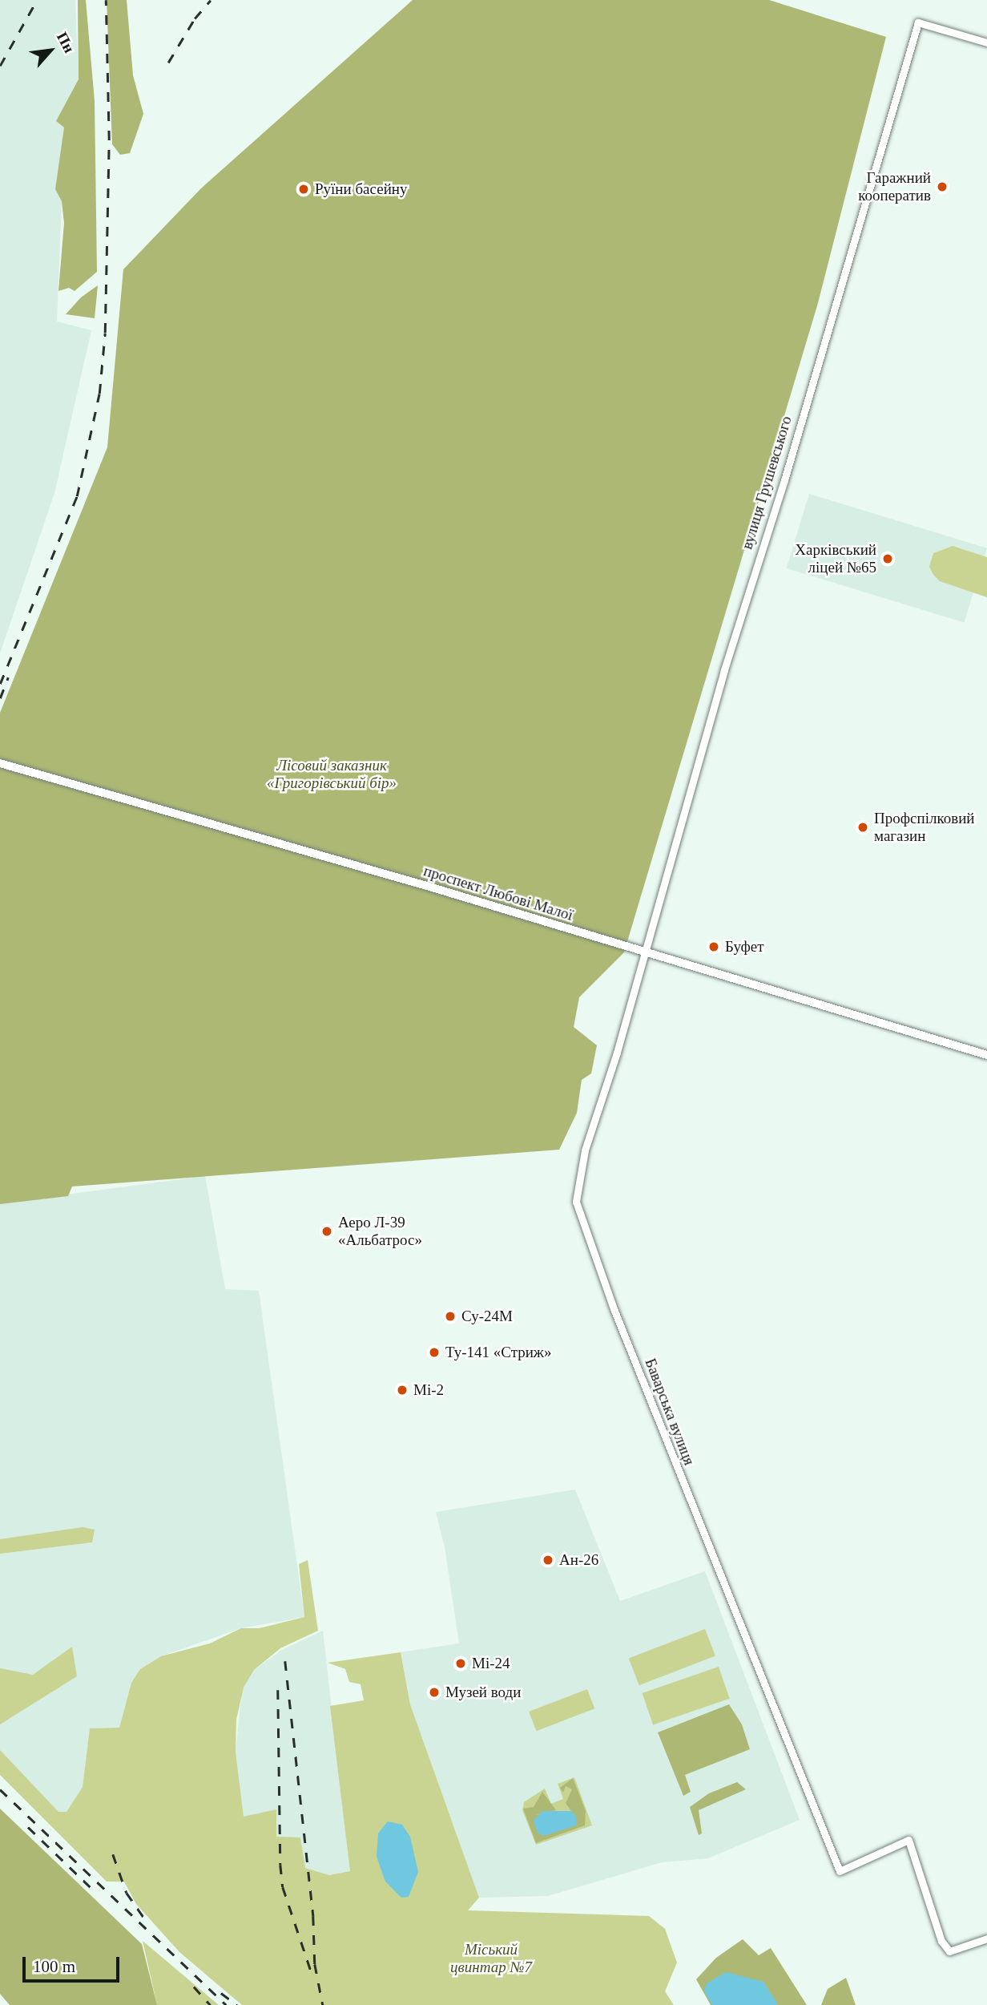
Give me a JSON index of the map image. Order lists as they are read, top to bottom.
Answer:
{
  "streets": {
    "main road": ["проспект Любові Малої"],
    "street": ["вулиця Грушевського", "Баварська вулиця"]
  },
  "crossings": [
    ["вулиця Грушевського", "проспект Любові Малої"],
    ["вулиця Грушевського", "Баварська вулиця"],
    ["проспект Любові Малої", "Баварська вулиця"]
  ],
  "parks": ["Лісовий заказник «Григорівський бір»", "Міський цвинтар №7"],
  "places": [
    "Гаражний кооператив",
    "Руїни басейну",
    "Харківський ліцей №65",
    "Профспілковий магазин",
    "Буфет",
    "Аеро Л-39 «Альбатрос»",
    "Су-24М",
    "Ту-141 «Стриж»",
    "Мі-2",
    "Ан-26",
    "Мі-24",
    "Музей води"
  ],
  "scale_bar": "100 m",
  "north": "top right"
}
